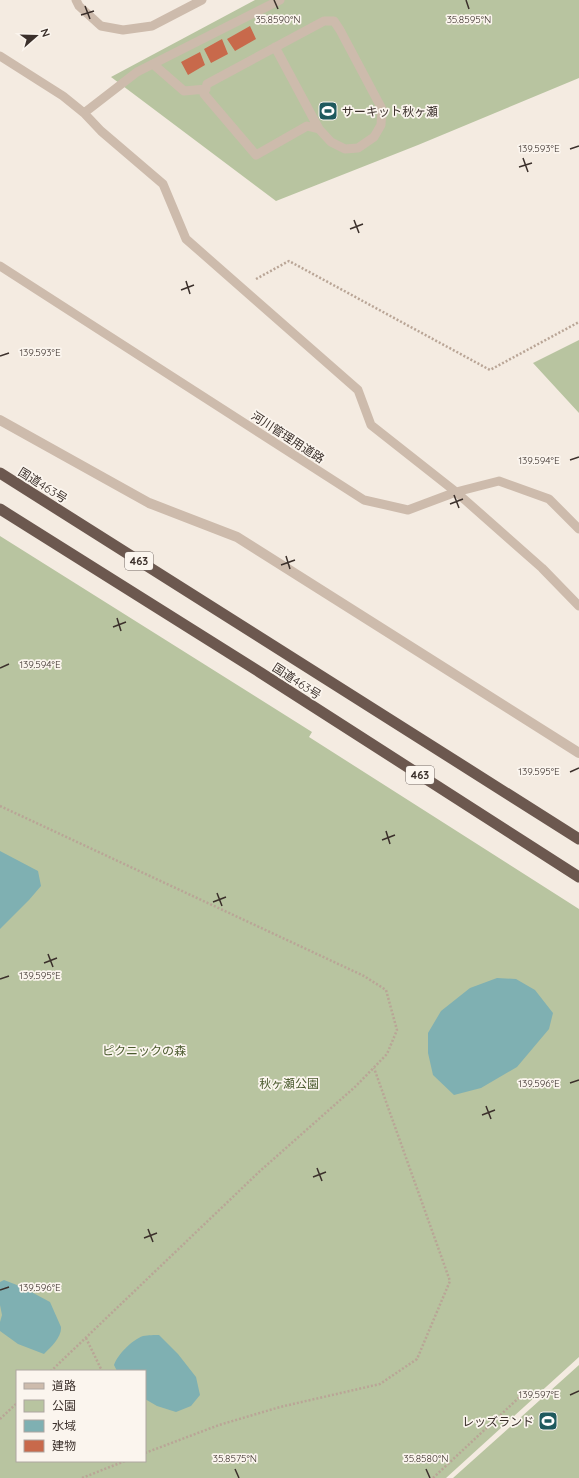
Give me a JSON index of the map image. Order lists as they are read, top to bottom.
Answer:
{
  "streets": {
    "highway": ["国道463号", "463"],
    "lane": ["河川管理用道路"]
  },
  "parks": ["ピクニックの森", "秋ヶ瀬公園"],
  "places": {
    "sports": ["サーキット秋ヶ瀬", "レッズランド"]
  },
  "legend": [
    "道路",
    "公園",
    "水域",
    "建物"
  ],
  "north": "right",
  "coordinates": [
    "35.8595°N",
    "35.8590°N",
    "139.593°E",
    "139.594°E",
    "139.595°E",
    "139.596°E",
    "139.597°E",
    "35.8575°N",
    "35.8580°N"
  ]
}
